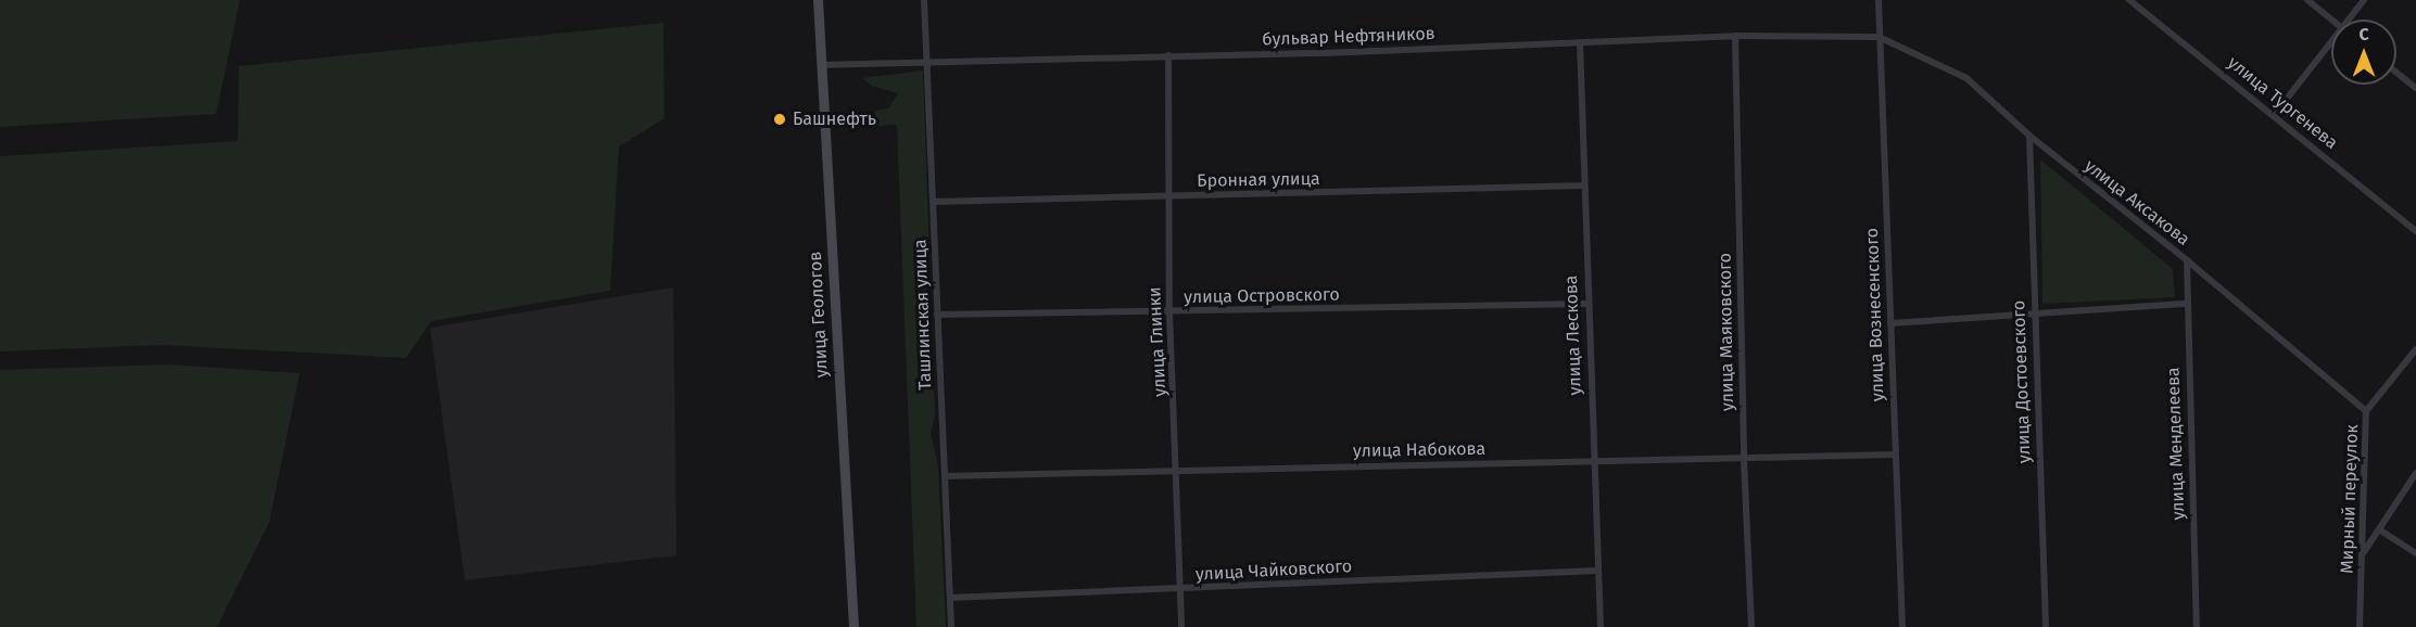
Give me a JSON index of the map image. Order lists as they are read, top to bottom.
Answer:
{
  "streets": {
    "main road": ["улица Геологов"],
    "street": [
      "бульвар Нефтяников",
      "улица Тургенева",
      "Бронная улица",
      "улица Аксакова",
      "улица Островского",
      "Ташлинская улица",
      "улица Вознесенского",
      "улица Маяковского",
      "улица Лескова",
      "улица Глинки",
      "улица Достоевского",
      "улица Менделеева",
      "улица Набокова",
      "Мирный переулок",
      "улица Чайковского"
    ]
  },
  "crossings": [
    ["бульвар Нефтяников", "улица Аксакова"],
    ["бульвар Нефтяников", "улица Геологов"],
    ["бульвар Нефтяников", "Ташлинская улица"],
    ["бульвар Нефтяников", "улица Вознесенского"],
    ["бульвар Нефтяников", "улица Маяковского"],
    ["бульвар Нефтяников", "улица Лескова"],
    ["бульвар Нефтяников", "улица Глинки"],
    ["Бронная улица", "Ташлинская улица"],
    ["Бронная улица", "улица Лескова"],
    ["Бронная улица", "улица Глинки"],
    ["улица Аксакова", "улица Вознесенского"],
    ["улица Аксакова", "улица Достоевского"],
    ["улица Аксакова", "улица Менделеева"],
    ["улица Аксакова", "Мирный переулок"],
    ["улица Островского", "Ташлинская улица"],
    ["улица Островского", "улица Лескова"],
    ["улица Островского", "улица Глинки"],
    ["Ташлинская улица", "улица Набокова"],
    ["Ташлинская улица", "улица Чайковского"],
    ["улица Вознесенского", "улица Набокова"],
    ["улица Маяковского", "улица Набокова"],
    ["улица Лескова", "улица Набокова"],
    ["улица Лескова", "улица Чайковского"],
    ["улица Глинки", "улица Набокова"],
    ["улица Глинки", "улица Чайковского"]
  ],
  "places": ["Башнефть"],
  "north": "top"
}
